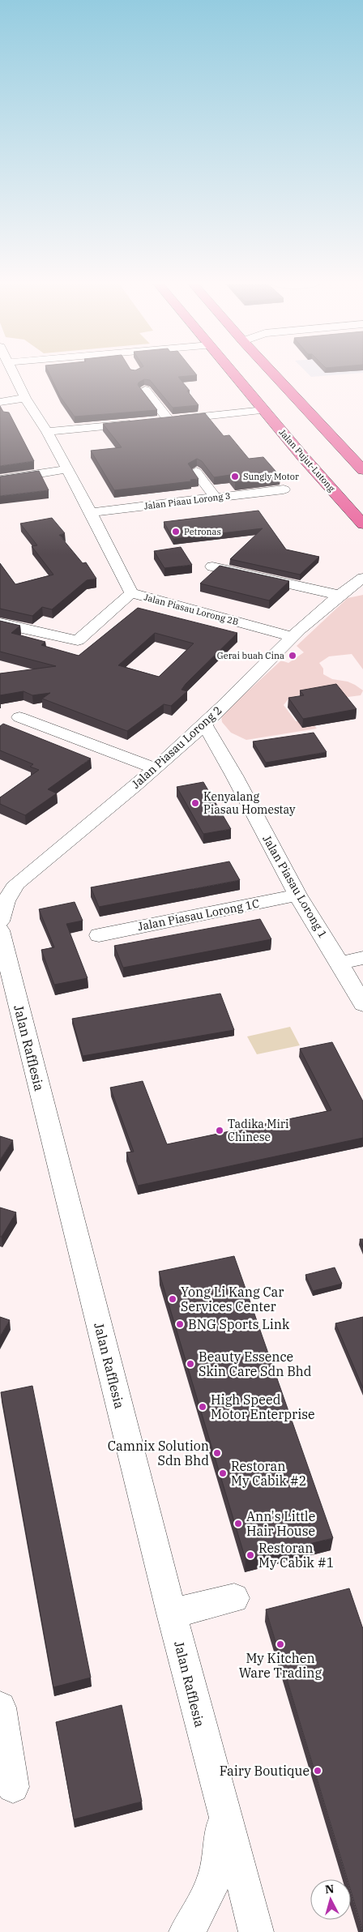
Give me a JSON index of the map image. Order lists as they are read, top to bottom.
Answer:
{
  "streets": {
    "highway": ["Jalan Pujut-Lutong"],
    "street": [
      "Jalan Piaau Lorong 3",
      "Jalan Piasau Lorong 2B",
      "Jalan Piasau Lorong 2",
      "Jalan Piasau Lorong 1",
      "Jalan Piasau Lorong 1C",
      "Jalan Rafflesia"
    ]
  },
  "crossings": [
    ["Jalan Piaau Lorong 3", "Jalan Piasau Lorong 2B"],
    ["Jalan Piasau Lorong 2B", "Jalan Piasau Lorong 2"],
    ["Jalan Piasau Lorong 2", "Jalan Piasau Lorong 1"],
    ["Jalan Piasau Lorong 1", "Jalan Piasau Lorong 1C"]
  ],
  "places": [
    "Sungly Motor",
    "Petronas",
    "Gerai buah Cina",
    "Kenyalang Piasau Homestay",
    "Tadika Miri Chinese",
    "Yong Li Kang Car Services Center",
    "BNG Sports Link",
    "Beauty Essence Skin Care Sdn Bhd",
    "High Speed Motor Enterprise",
    "Camnix Solution Sdn Bhd",
    "Restoran My Cabik #2",
    "Ann's Little Hair House",
    "Restoran My Cabik #1",
    "My Kitchen Ware Trading",
    "Fairy Boutique"
  ],
  "north": "top"
}
